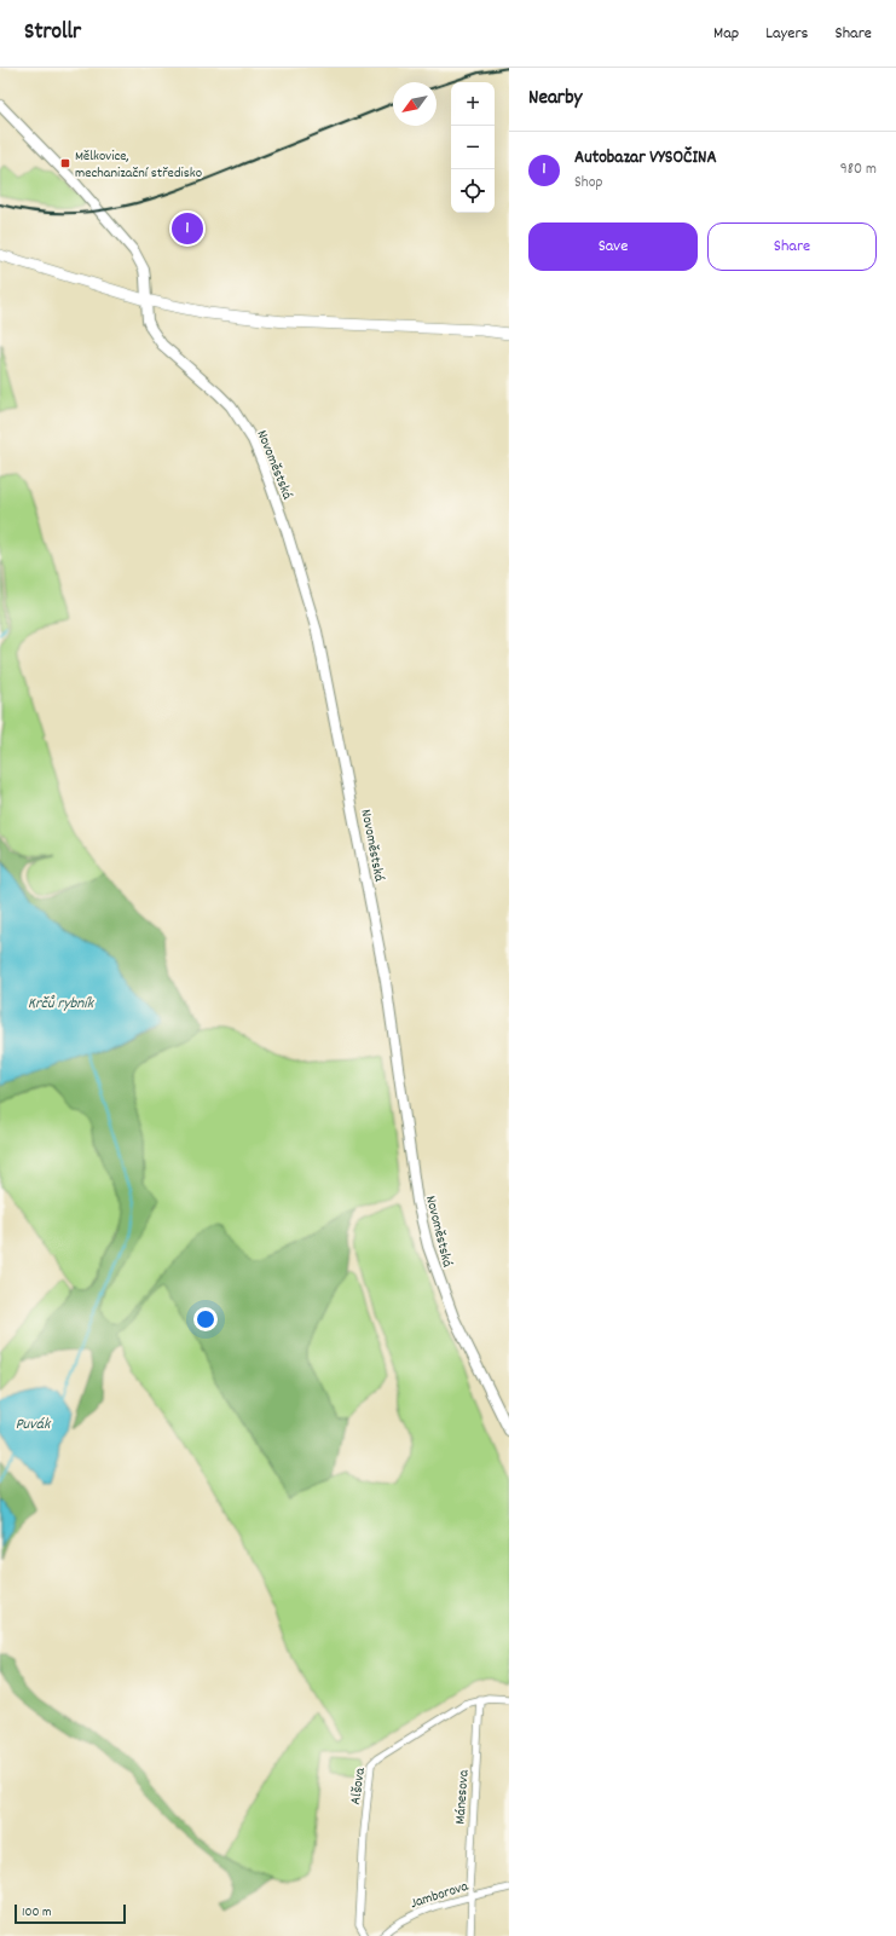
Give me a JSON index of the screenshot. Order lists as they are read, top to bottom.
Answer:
{
  "streets": {
    "street": [
      "Novoměstská",
      "Alšova",
      "Mánesova",
      "Jamborova"
    ]
  },
  "crossings": [
    ["Alšova", "Mánesova"],
    ["Mánesova", "Jamborova"]
  ],
  "water": ["Krčů rybník", "Puvák"],
  "places": {
    "transit": ["Mělkovice, mechanizační středisko"]
  },
  "scale_bar": "100 m",
  "north": "bottom left",
  "page": {
    "header": "Strollr",
    "nav": ["Map", "Layers", "Share"],
    "heading": "Nearby",
    "map_buttons": ["+", "−"],
    "list": [
      {
        "mark": "1",
        "name": "Autobazar VYSOČINA",
        "note": "Shop",
        "value": "980 m"
      }
    ],
    "buttons": ["Save", "Share"],
    "pins": "1",
    "scale": "100 m"
  }
}
